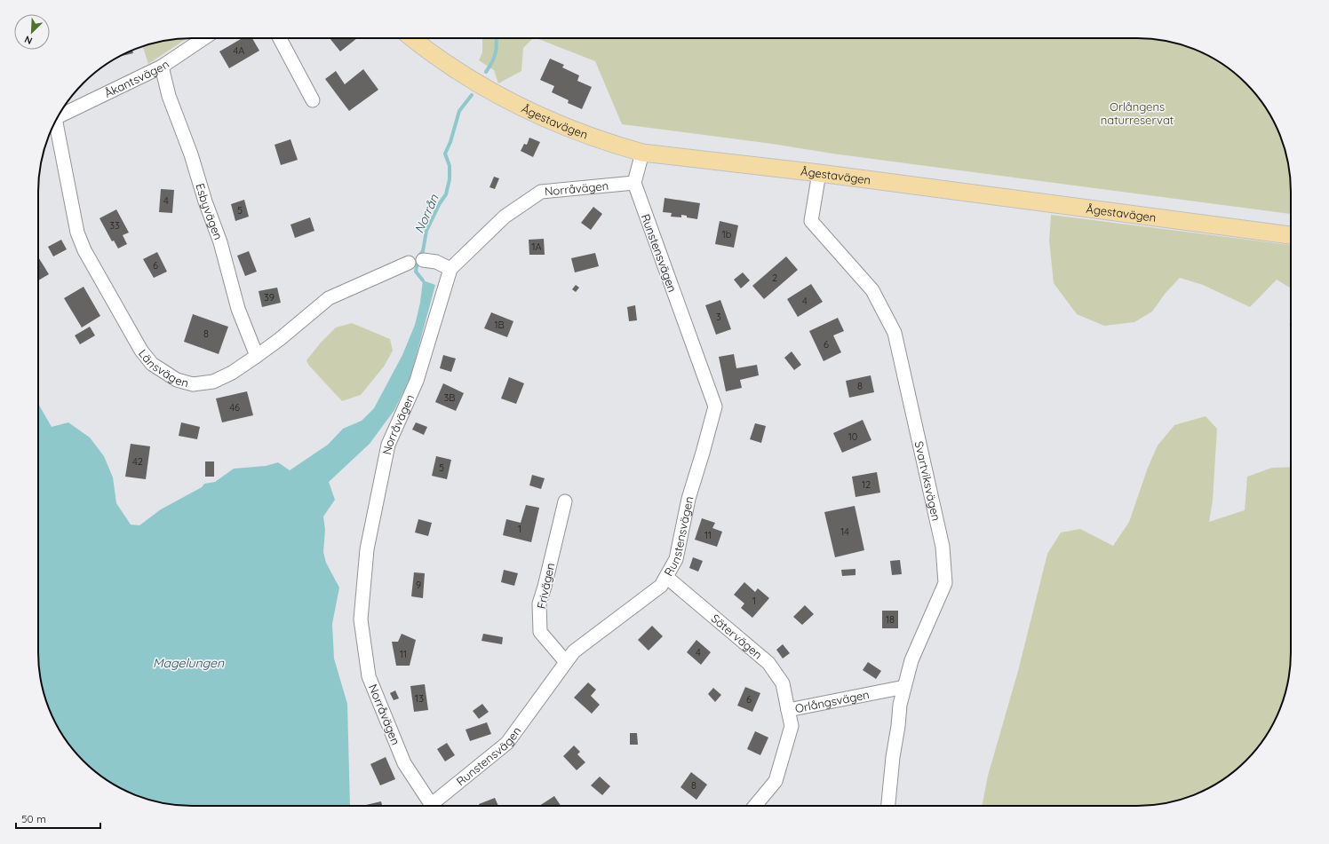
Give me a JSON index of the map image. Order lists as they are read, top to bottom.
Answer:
{
  "streets": {
    "main road": ["Ågestavägen"],
    "street": [
      "Åkantsvägen",
      "Norråvägen",
      "Esbyvägen",
      "Runstensvägen",
      "Länsvägen",
      "Svartviksvägen",
      "Frivägen",
      "Sätervägen",
      "Orlångsvägen"
    ]
  },
  "crossings": [
    ["Åkantsvägen", "Esbyvägen"],
    ["Ågestavägen", "Svartviksvägen"],
    ["Norråvägen", "Runstensvägen"],
    ["Esbyvägen", "Länsvägen"],
    ["Runstensvägen", "Frivägen"],
    ["Runstensvägen", "Sätervägen"],
    ["Svartviksvägen", "Orlångsvägen"],
    ["Sätervägen", "Orlångsvägen"]
  ],
  "water": ["Norrån", "Magelungen"],
  "parks": ["Orlångens naturreservat"],
  "house_numbers": [
    "4A",
    "4",
    "5",
    "33",
    "1b",
    "1A",
    "6",
    "2",
    "39",
    "4",
    "3",
    "1B",
    "8",
    "6",
    "8",
    "3B",
    "46",
    "10",
    "42",
    "5",
    "12",
    "1",
    "14",
    "11",
    "9",
    "1",
    "18",
    "4",
    "11",
    "13",
    "6",
    "8"
  ],
  "scale_bar": "50 m",
  "north": "bottom left"
}
